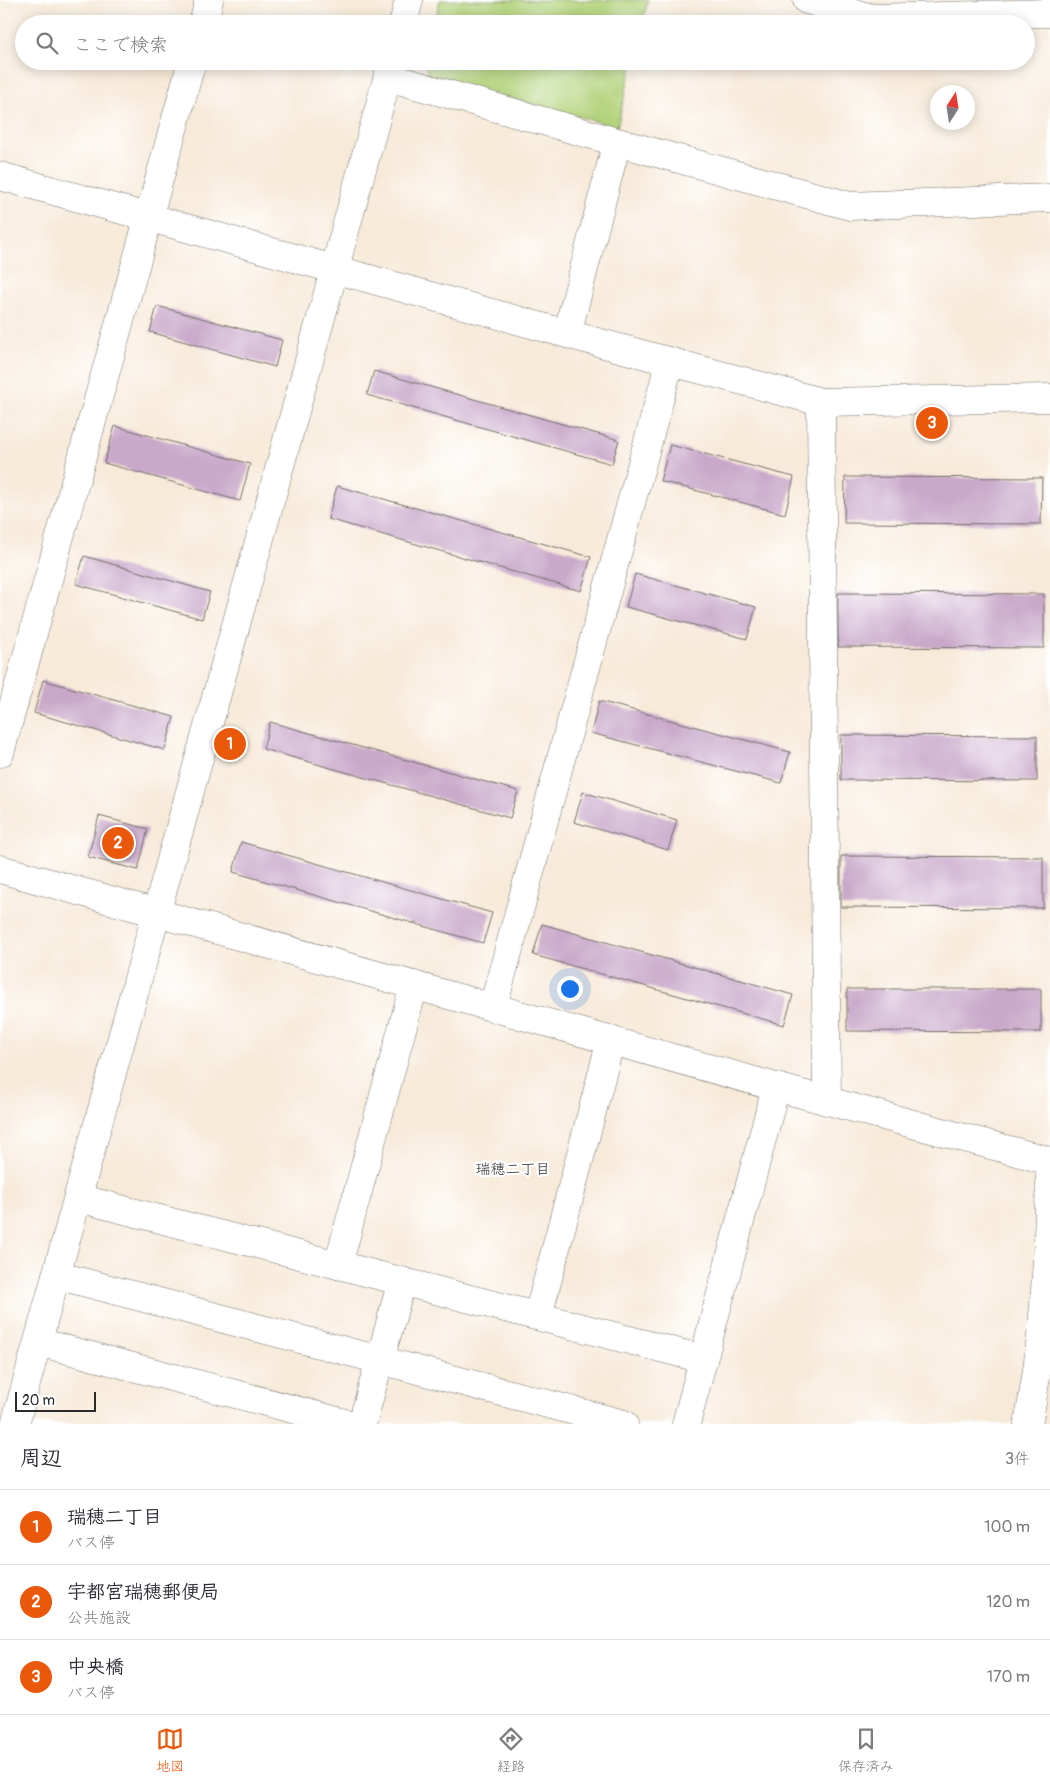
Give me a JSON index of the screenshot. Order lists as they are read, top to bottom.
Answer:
{
  "districts": ["瑞穂二丁目"],
  "scale_bar": "20 m",
  "north": "top",
  "page": {
    "search": "ここで検索",
    "pins": ["3", "1", "2"],
    "scale": "20 m",
    "heading": ["周辺", "3件"],
    "list": [
      {
        "mark": "1",
        "name": "瑞穂二丁目",
        "note": "バス停",
        "value": "100 m"
      },
      {
        "mark": "2",
        "name": "宇都宮瑞穂郵便局",
        "note": "公共施設",
        "value": "120 m"
      },
      {
        "mark": "3",
        "name": "中央橋",
        "note": "バス停",
        "value": "170 m"
      }
    ],
    "nav": ["地図", "経路", "保存済み"]
  }
}
